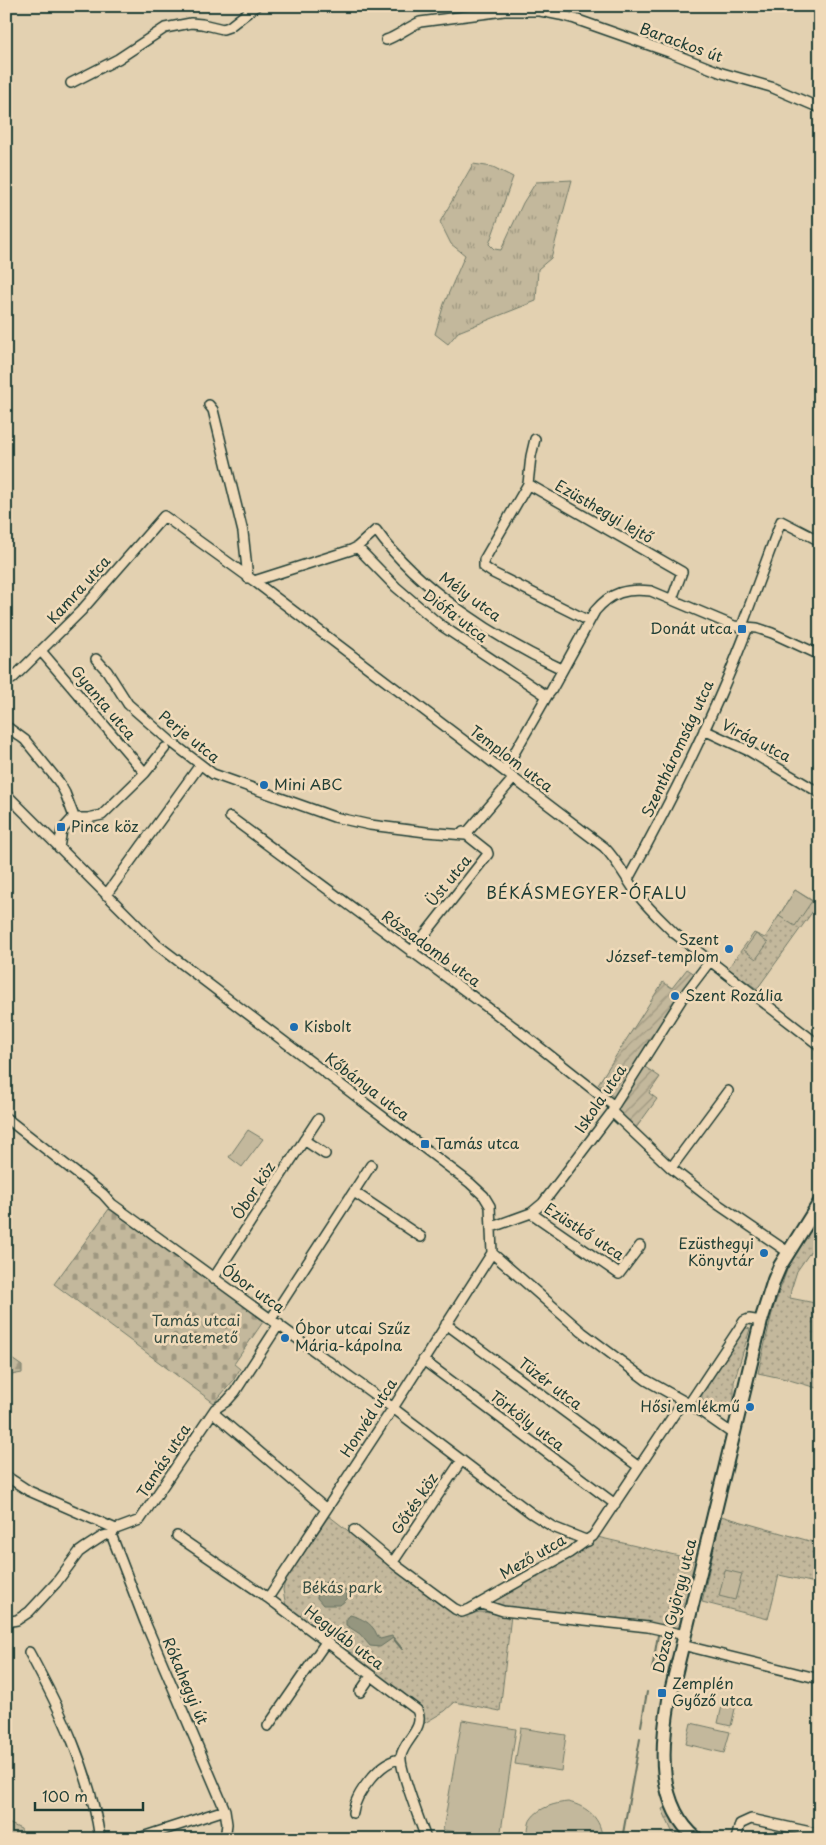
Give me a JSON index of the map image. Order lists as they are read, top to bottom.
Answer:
{
  "streets": {
    "street": [
      "Barackos út",
      "Ezüsthegyi lejtő",
      "Kamra utca",
      "Mély utca",
      "Diófa utca",
      "Gyanta utca",
      "Perje utca",
      "Virág utca",
      "Szentháromság utca",
      "Templom utca",
      "Üst utca",
      "Rózsadomb utca",
      "Kőbánya utca",
      "Iskola utca",
      "Óbor köz",
      "Ezüstkő utca",
      "Óbor utca",
      "Tüzér utca",
      "Honvéd utca",
      "Törköly utca",
      "Tamás utca",
      "Gőtés köz",
      "Mező utca",
      "Dózsa György utca",
      "Hegyláb utca",
      "Rókahegyi út"
    ]
  },
  "crossings": [
    ["Kamra utca", "Gyanta utca"],
    ["Kamra utca", "Templom utca"],
    ["Mély utca", "Diófa utca"],
    ["Perje utca", "Üst utca"],
    ["Virág utca", "Szentháromság utca"],
    ["Szentháromság utca", "Templom utca"],
    ["Templom utca", "Iskola utca"],
    ["Üst utca", "Rózsadomb utca"],
    ["Rózsadomb utca", "Iskola utca"],
    ["Rózsadomb utca", "Dózsa György utca"],
    ["Kőbánya utca", "Iskola utca"],
    ["Kőbánya utca", "Honvéd utca"],
    ["Iskola utca", "Ezüstkő utca"],
    ["Óbor köz", "Óbor utca"],
    ["Óbor utca", "Honvéd utca"],
    ["Óbor utca", "Tamás utca"],
    ["Óbor utca", "Gőtés köz"],
    ["Óbor utca", "Mező utca"],
    ["Tüzér utca", "Honvéd utca"],
    ["Tüzér utca", "Mező utca"],
    ["Honvéd utca", "Törköly utca"],
    ["Honvéd utca", "Hegyláb utca"],
    ["Törköly utca", "Mező utca"],
    ["Tamás utca", "Rókahegyi út"],
    ["Gőtés köz", "Mező utca"],
    ["Mező utca", "Dózsa György utca"]
  ],
  "districts": ["BÉKÁSMEGYER-ÓFALU"],
  "parks": ["Tamás utcai urnatemető", "Békás park"],
  "places": {
    "transit": [
      "Donát utca",
      "Pince köz",
      "Tamás utca",
      "Zemplén Győző utca"
    ],
    "other": [
      "Mini ABC",
      "Szent József-templom",
      "Szent Rozália",
      "Kisbolt",
      "Ezüsthegyi Könyvtár",
      "Óbor utcai Szűz Mária-kápolna",
      "Hősi emlékmű"
    ]
  },
  "scale_bar": "100 m"
}
